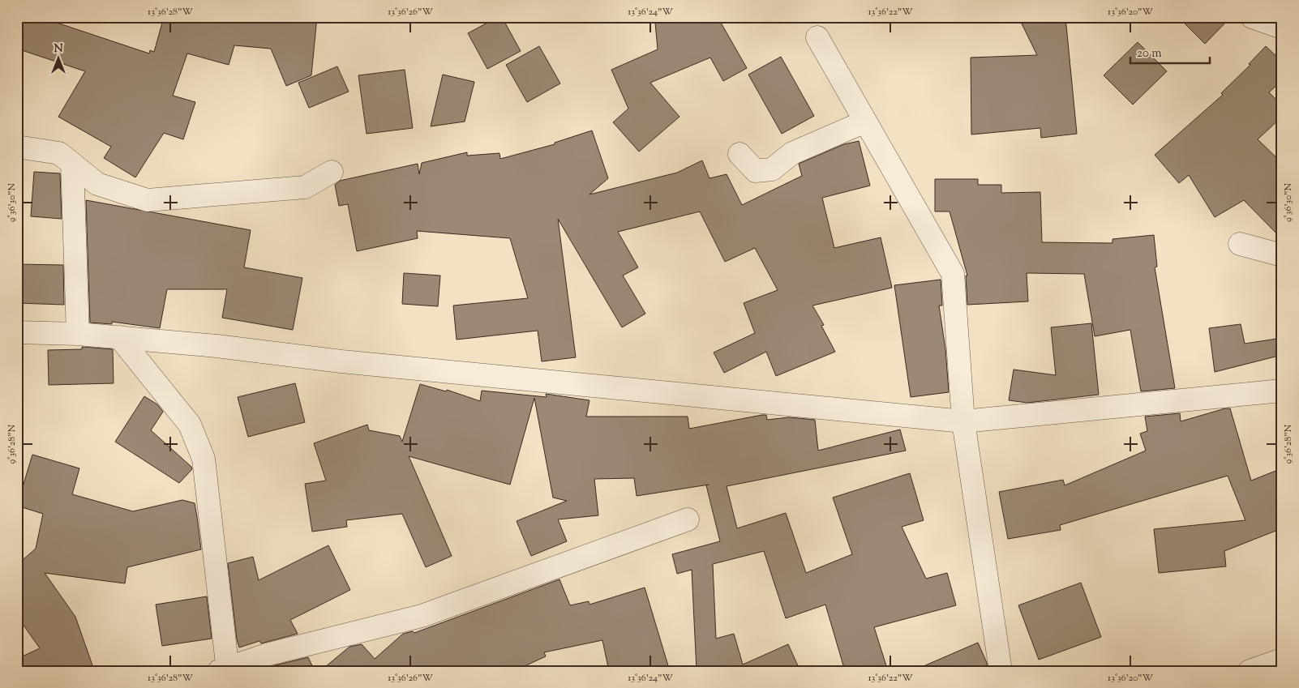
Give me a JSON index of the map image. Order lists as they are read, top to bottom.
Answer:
{
  "scale_bar": "20 m",
  "north": "top",
  "coordinates": [
    "13°36'28\"W",
    "13°36'26\"W",
    "13°36'24\"W",
    "13°36'22\"W",
    "13°36'20\"W",
    "9°36'30\"N",
    "9°36'28\"N"
  ]
}
